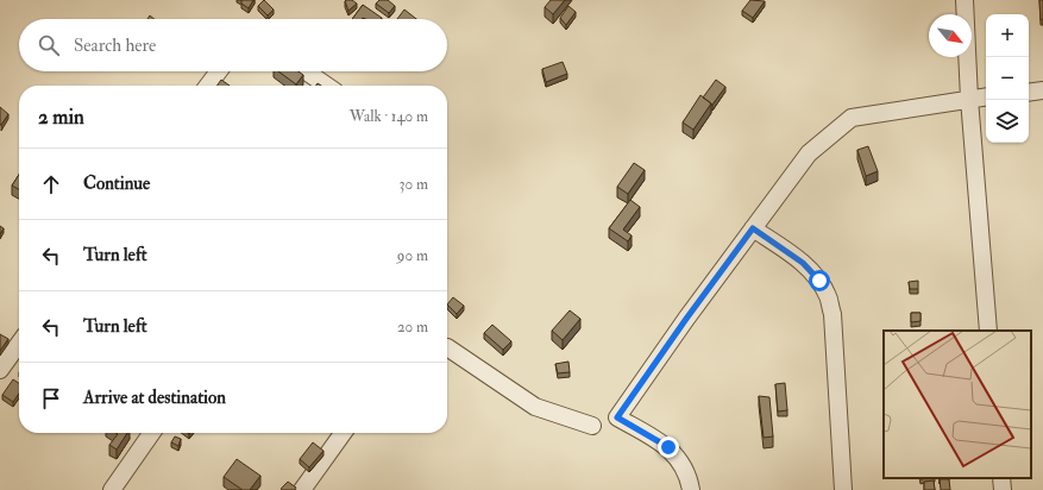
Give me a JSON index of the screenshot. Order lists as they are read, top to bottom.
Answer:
{
  "north": "bottom right",
  "page": {
    "map_buttons": ["+", "−"],
    "search": "Search here",
    "heading": ["2 min", "Walk · 140 m"],
    "list": [
      ["Continue", "30 m"],
      ["Turn left", "90 m"],
      ["Turn left", "20 m"],
      "Arrive at destination"
    ]
  }
}
